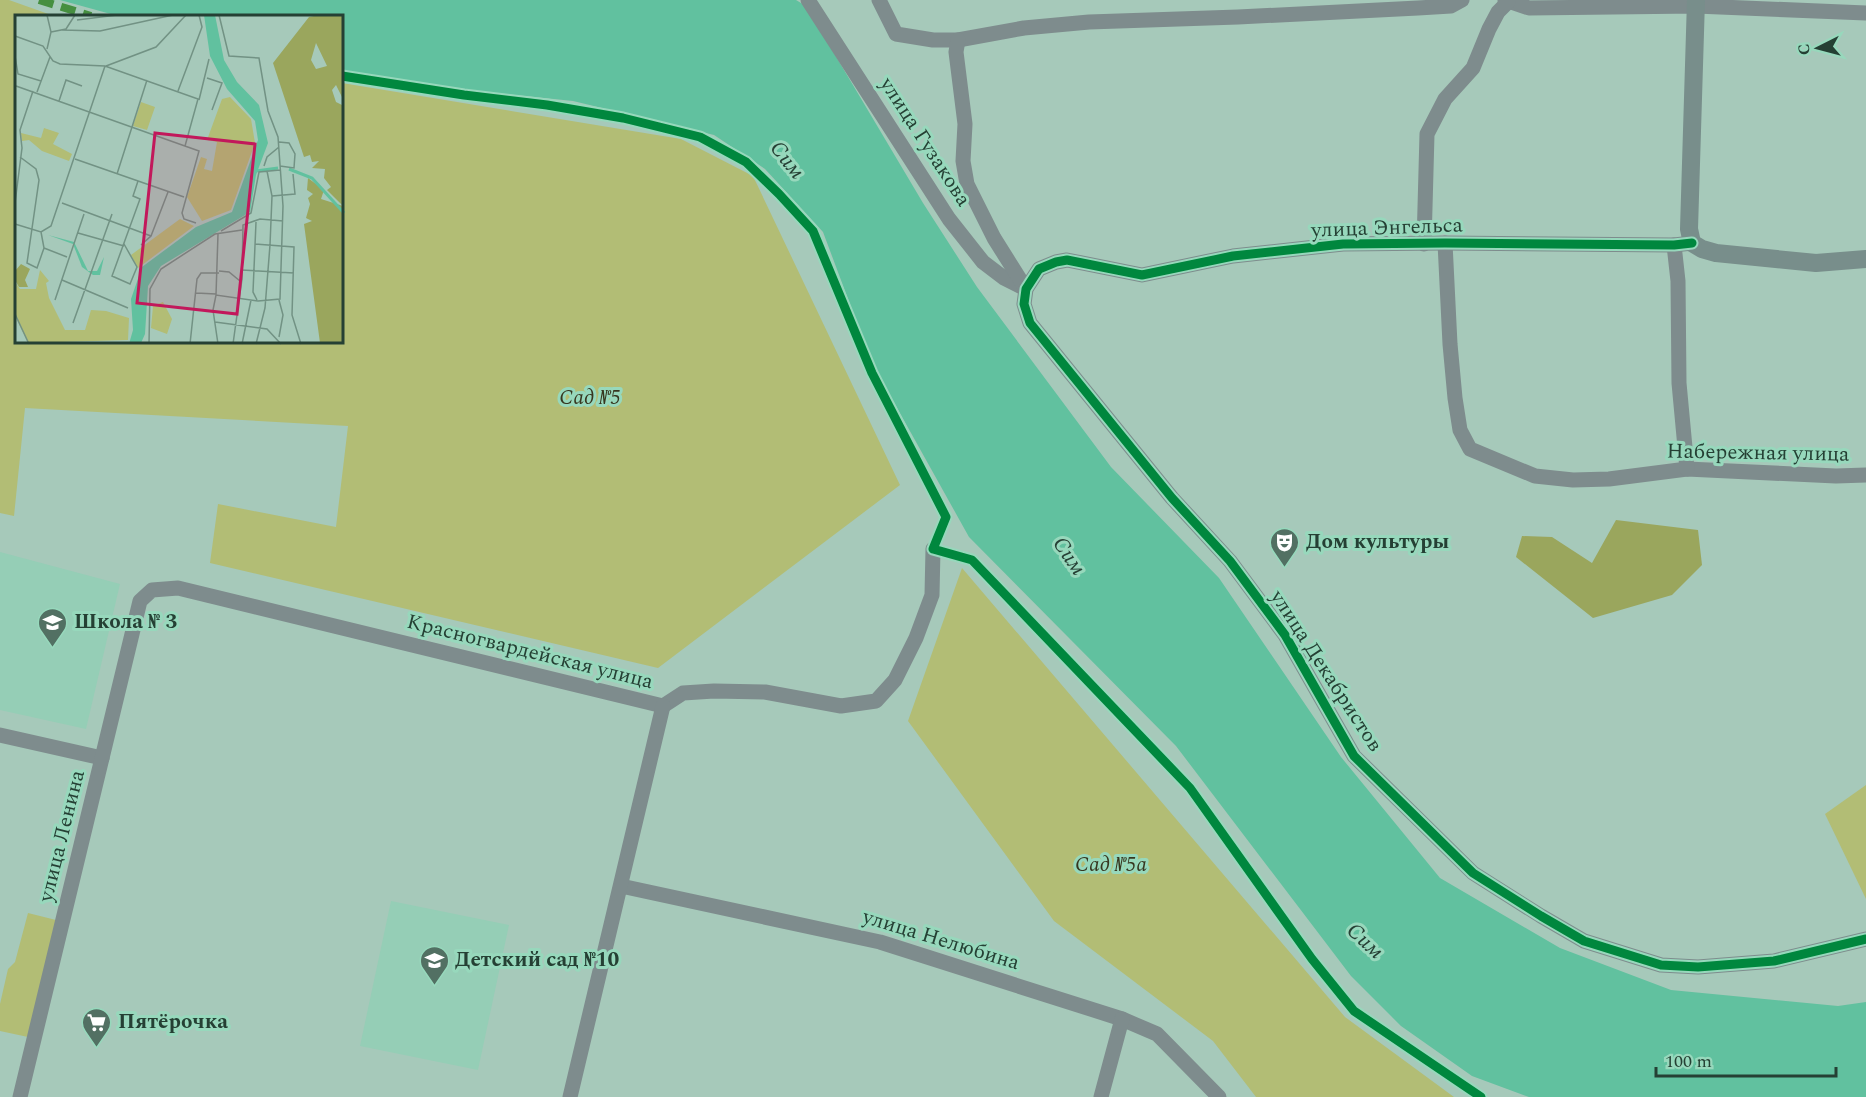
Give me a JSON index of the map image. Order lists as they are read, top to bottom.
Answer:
{
  "streets": {
    "main road": ["улица Энгельса"],
    "street": [
      "улица Гузакова",
      "Набережная улица",
      "Красногвардейская улица",
      "улица Декабристов",
      "улица Ленина",
      "улица Нелюбина"
    ]
  },
  "crossings": [
    ["улица Гузакова", "улица Энгельса"],
    ["улица Гузакова", "улица Декабристов"],
    ["улица Энгельса", "Набережная улица"],
    ["улица Энгельса", "улица Декабристов"],
    ["Красногвардейская улица", "улица Ленина"]
  ],
  "water": ["Сим"],
  "parks": ["Сад №5", "Сад №5а"],
  "places": {
    "theatre": ["Дом культуры"],
    "school or university": ["Школа № 3", "Детский сад №10"],
    "supermarket": ["Пятёрочка"]
  },
  "scale_bar": "100 m",
  "north": "left"
}
